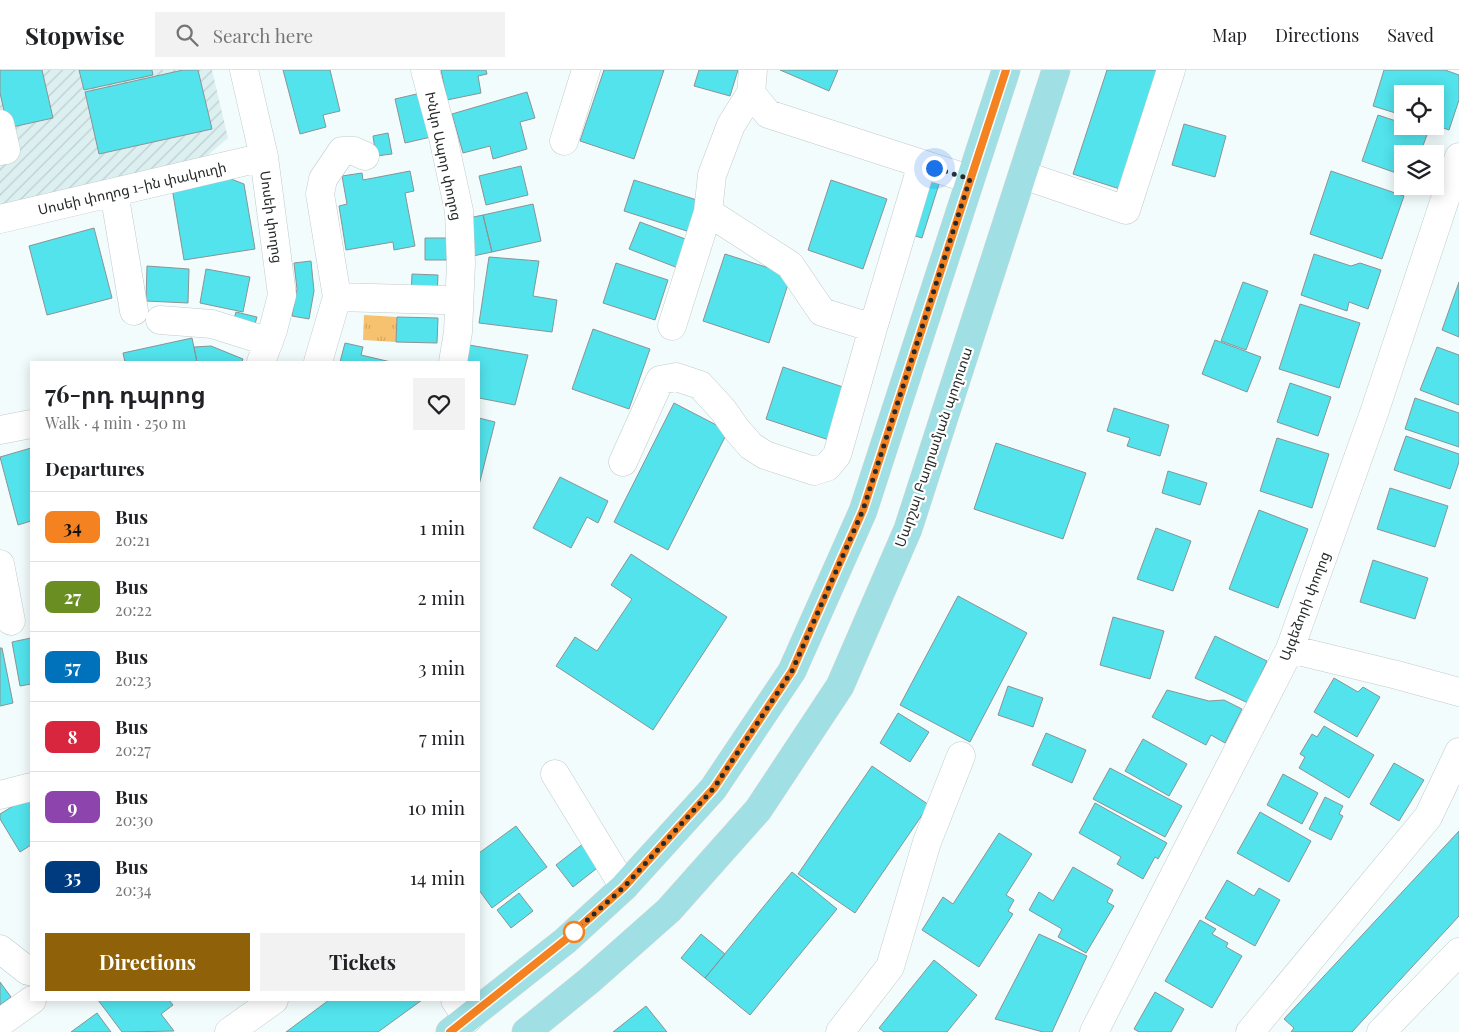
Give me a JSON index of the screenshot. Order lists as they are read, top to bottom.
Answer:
{
  "streets": {
    "main road": ["Մարշալ Բաղրամյան պողոտա"],
    "street": [
      "Խնկո Ապոր փողոց",
      "Սոսեի փողոց 1-ին փակուղի",
      "Սոսեի փողոց",
      "Այգեձորի փողոց"
    ]
  },
  "crossings": [
    ["Սոսեի փողոց 1-ին փակուղի", "Սոսեի փողոց"]
  ],
  "lines": ["bus line 34"],
  "page": {
    "header": "Stopwise",
    "search": "Search here",
    "nav": ["Map", "Directions", "Saved"],
    "heading": [
      ["76-րդ դպրոց", "Walk · 4 min · 250 m"],
      "Departures"
    ],
    "list": [
      {
        "mark": "34",
        "name": "Bus",
        "note": "20:21",
        "value": "1 min"
      },
      {
        "mark": "27",
        "name": "Bus",
        "note": "20:22",
        "value": "2 min"
      },
      {
        "mark": "57",
        "name": "Bus",
        "note": "20:23",
        "value": "3 min"
      },
      {
        "mark": "8",
        "name": "Bus",
        "note": "20:27",
        "value": "7 min"
      },
      {
        "mark": "9",
        "name": "Bus",
        "note": "20:30",
        "value": "10 min"
      },
      {
        "mark": "35",
        "name": "Bus",
        "note": "20:34",
        "value": "14 min"
      }
    ],
    "buttons": ["Directions", "Tickets"]
  }
}
